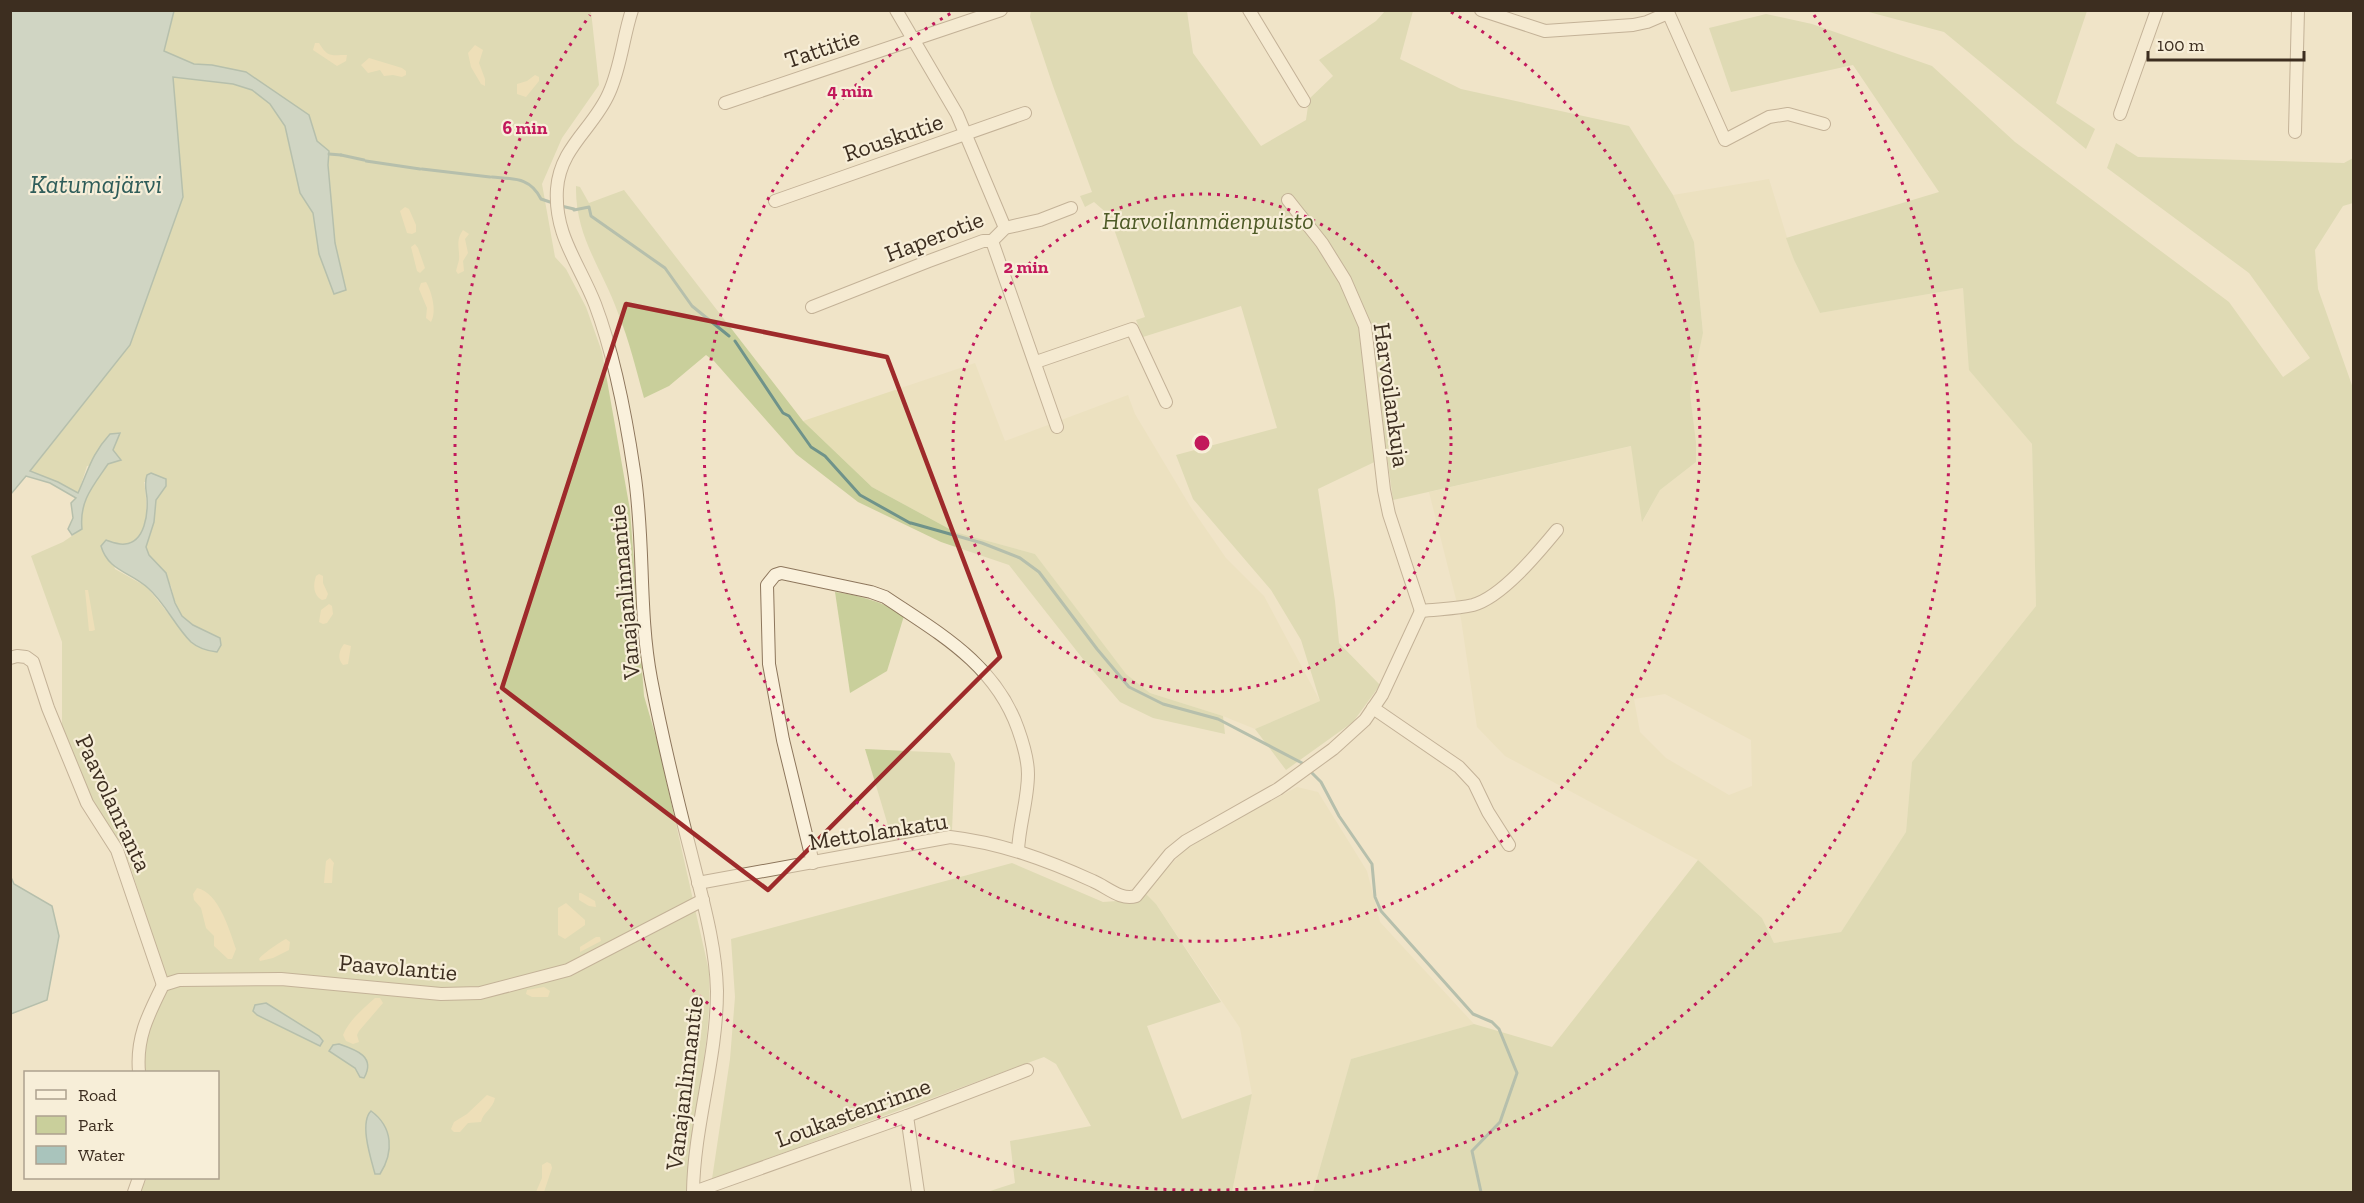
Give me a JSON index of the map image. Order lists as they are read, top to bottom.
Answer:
{
  "streets": {
    "street": [
      "Tattitie",
      "Rouskutie",
      "Haperotie",
      "Harvoilankuja",
      "Vanajanlinnantie",
      "Paavolanranta",
      "Mettolankatu",
      "Paavolantie",
      "Loukastenrinne"
    ]
  },
  "crossings": [
    ["Vanajanlinnantie", "Mettolankatu"],
    ["Vanajanlinnantie", "Paavolantie"],
    ["Vanajanlinnantie", "Loukastenrinne"],
    ["Paavolanranta", "Paavolantie"]
  ],
  "water": ["Katumajärvi"],
  "parks": ["Harvoilanmäenpuisto"],
  "legend": ["Road", "Park", "Water"],
  "scale_bar": "100 m",
  "rings": ["4 min", "6 min", "2 min"]
}
